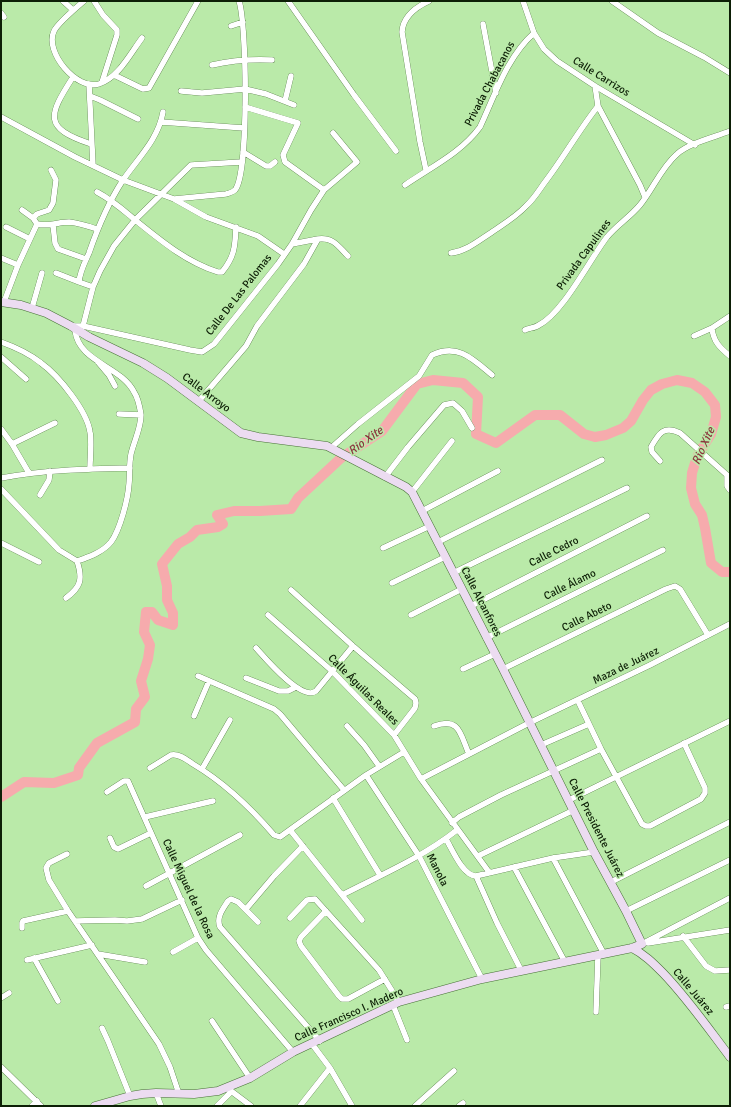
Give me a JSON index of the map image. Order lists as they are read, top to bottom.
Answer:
{
  "streets": {
    "street": [
      "Calle Carrizos",
      "Privada Chabacanos",
      "Privada Capulines",
      "Calle De Las Palomas",
      "Calle Arroyo",
      "Calle Cedro",
      "Calle Álamo",
      "Calle Alcanfores",
      "Calle Abeto",
      "Maza de Juárez",
      "Calle Águilas Reales",
      "Calle Presidente Juárez",
      "Manola",
      "Calle Miguel de la Rosa",
      "Calle Juárez",
      "Calle Francisco I. Madero"
    ]
  },
  "crossings": [
    ["Calle Carrizos", "Privada Chabacanos"],
    ["Calle Carrizos", "Privada Capulines"],
    ["Calle De Las Palomas", "Calle Arroyo"],
    ["Calle Arroyo", "Calle Alcanfores"],
    ["Calle Cedro", "Calle Alcanfores"],
    ["Calle Álamo", "Calle Alcanfores"],
    ["Calle Alcanfores", "Calle Abeto"],
    ["Calle Alcanfores", "Maza de Juárez"],
    ["Calle Alcanfores", "Calle Presidente Juárez"],
    ["Calle Abeto", "Maza de Juárez"],
    ["Maza de Juárez", "Calle Águilas Reales"],
    ["Maza de Juárez", "Calle Presidente Juárez"],
    ["Calle Presidente Juárez", "Calle Francisco I. Madero"],
    ["Manola", "Calle Francisco I. Madero"],
    ["Calle Miguel de la Rosa", "Calle Francisco I. Madero"],
    ["Calle Juárez", "Calle Francisco I. Madero"]
  ],
  "water": ["Rio Xite"]
}
